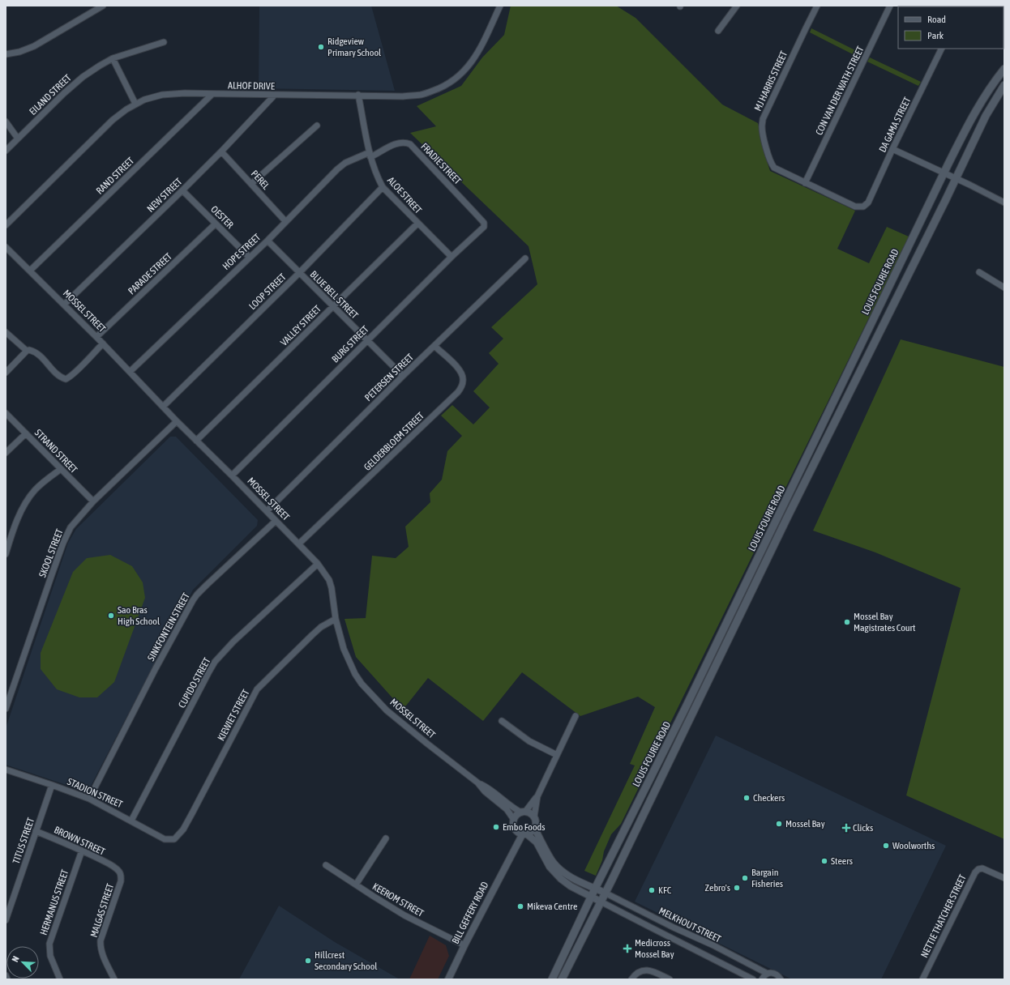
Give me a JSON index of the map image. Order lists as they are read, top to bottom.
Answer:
{
  "streets": {
    "main road": ["LOUIS FOURIE ROAD"],
    "street": [
      "MJ HARRIS STREET",
      "ALHOF DRIVE",
      "CON VAN DER WATH STREET",
      "EILAND STREET",
      "DA GAMA STREET",
      "FRADIE STREET",
      "RAND STREET",
      "PEREL",
      "NEW STREET",
      "ALOE STREET",
      "OESTER",
      "HOPE STREET",
      "PARADE STREET",
      "LOOP STREET",
      "BLUE BELL STREET",
      "MOSSEL STREET",
      "VALLEY STREET",
      "BURG STREET",
      "PETERSEN STREET",
      "GELDERBLOEM STREET",
      "STRAND STREET",
      "SKOOL STREET",
      "SINKFONTEIN STREET",
      "CUPIDO STREET",
      "KIEWIET STREET",
      "STADION STREET",
      "TITUS STREET",
      "BROWN STREET",
      "KEEROM STREET",
      "HERMANUS STREET",
      "MALGAS STREET",
      "BILL GEFFERY ROAD",
      "NETTIE THATCHER STREET",
      "MELKHOUT STREET"
    ]
  },
  "crossings": [
    ["MJ HARRIS STREET", "CON VAN DER WATH STREET"],
    ["MJ HARRIS STREET", "DA GAMA STREET"],
    ["ALHOF DRIVE", "RAND STREET"],
    ["ALHOF DRIVE", "NEW STREET"],
    ["ALHOF DRIVE", "ALOE STREET"],
    ["FRADIE STREET", "ALOE STREET"],
    ["FRADIE STREET", "HOPE STREET"],
    ["FRADIE STREET", "BURG STREET"],
    ["RAND STREET", "MOSSEL STREET"],
    ["PEREL", "NEW STREET"],
    ["PEREL", "HOPE STREET"],
    ["NEW STREET", "OESTER"],
    ["NEW STREET", "MOSSEL STREET"],
    ["ALOE STREET", "HOPE STREET"],
    ["ALOE STREET", "LOOP STREET"],
    ["ALOE STREET", "VALLEY STREET"],
    ["ALOE STREET", "BURG STREET"],
    ["OESTER", "HOPE STREET"],
    ["OESTER", "PARADE STREET"],
    ["HOPE STREET", "BLUE BELL STREET"],
    ["HOPE STREET", "MOSSEL STREET"],
    ["PARADE STREET", "MOSSEL STREET"],
    ["LOUIS FOURIE ROAD", "MELKHOUT STREET"],
    ["LOOP STREET", "BLUE BELL STREET"],
    ["LOOP STREET", "MOSSEL STREET"],
    ["BLUE BELL STREET", "VALLEY STREET"],
    ["BLUE BELL STREET", "BURG STREET"],
    ["BLUE BELL STREET", "PETERSEN STREET"],
    ["MOSSEL STREET", "VALLEY STREET"],
    ["MOSSEL STREET", "BURG STREET"],
    ["MOSSEL STREET", "PETERSEN STREET"],
    ["MOSSEL STREET", "GELDERBLOEM STREET"],
    ["MOSSEL STREET", "SKOOL STREET"],
    ["MOSSEL STREET", "SINKFONTEIN STREET"],
    ["MOSSEL STREET", "CUPIDO STREET"],
    ["MOSSEL STREET", "KIEWIET STREET"],
    ["PETERSEN STREET", "GELDERBLOEM STREET"],
    ["STRAND STREET", "SKOOL STREET"],
    ["SINKFONTEIN STREET", "STADION STREET"],
    ["CUPIDO STREET", "STADION STREET"],
    ["KIEWIET STREET", "STADION STREET"],
    ["STADION STREET", "TITUS STREET"],
    ["TITUS STREET", "BROWN STREET"],
    ["BROWN STREET", "HERMANUS STREET"],
    ["BROWN STREET", "MALGAS STREET"],
    ["KEEROM STREET", "BILL GEFFERY ROAD"]
  ],
  "places": {
    "other": [
      "Ridgeview Primary School",
      "Sao Bras High School",
      "Mossel Bay Magistrates Court",
      "Checkers",
      "Mossel Bay",
      "Embo Foods",
      "Woolworths",
      "Steers",
      "Bargain Fisheries",
      "Zebro's",
      "KFC",
      "Mikeva Centre",
      "Hillcrest Secondary School"
    ],
    "health": ["Clicks", "Medicross Mossel Bay"]
  },
  "legend": ["Road", "Park"],
  "north": "top left"
}
